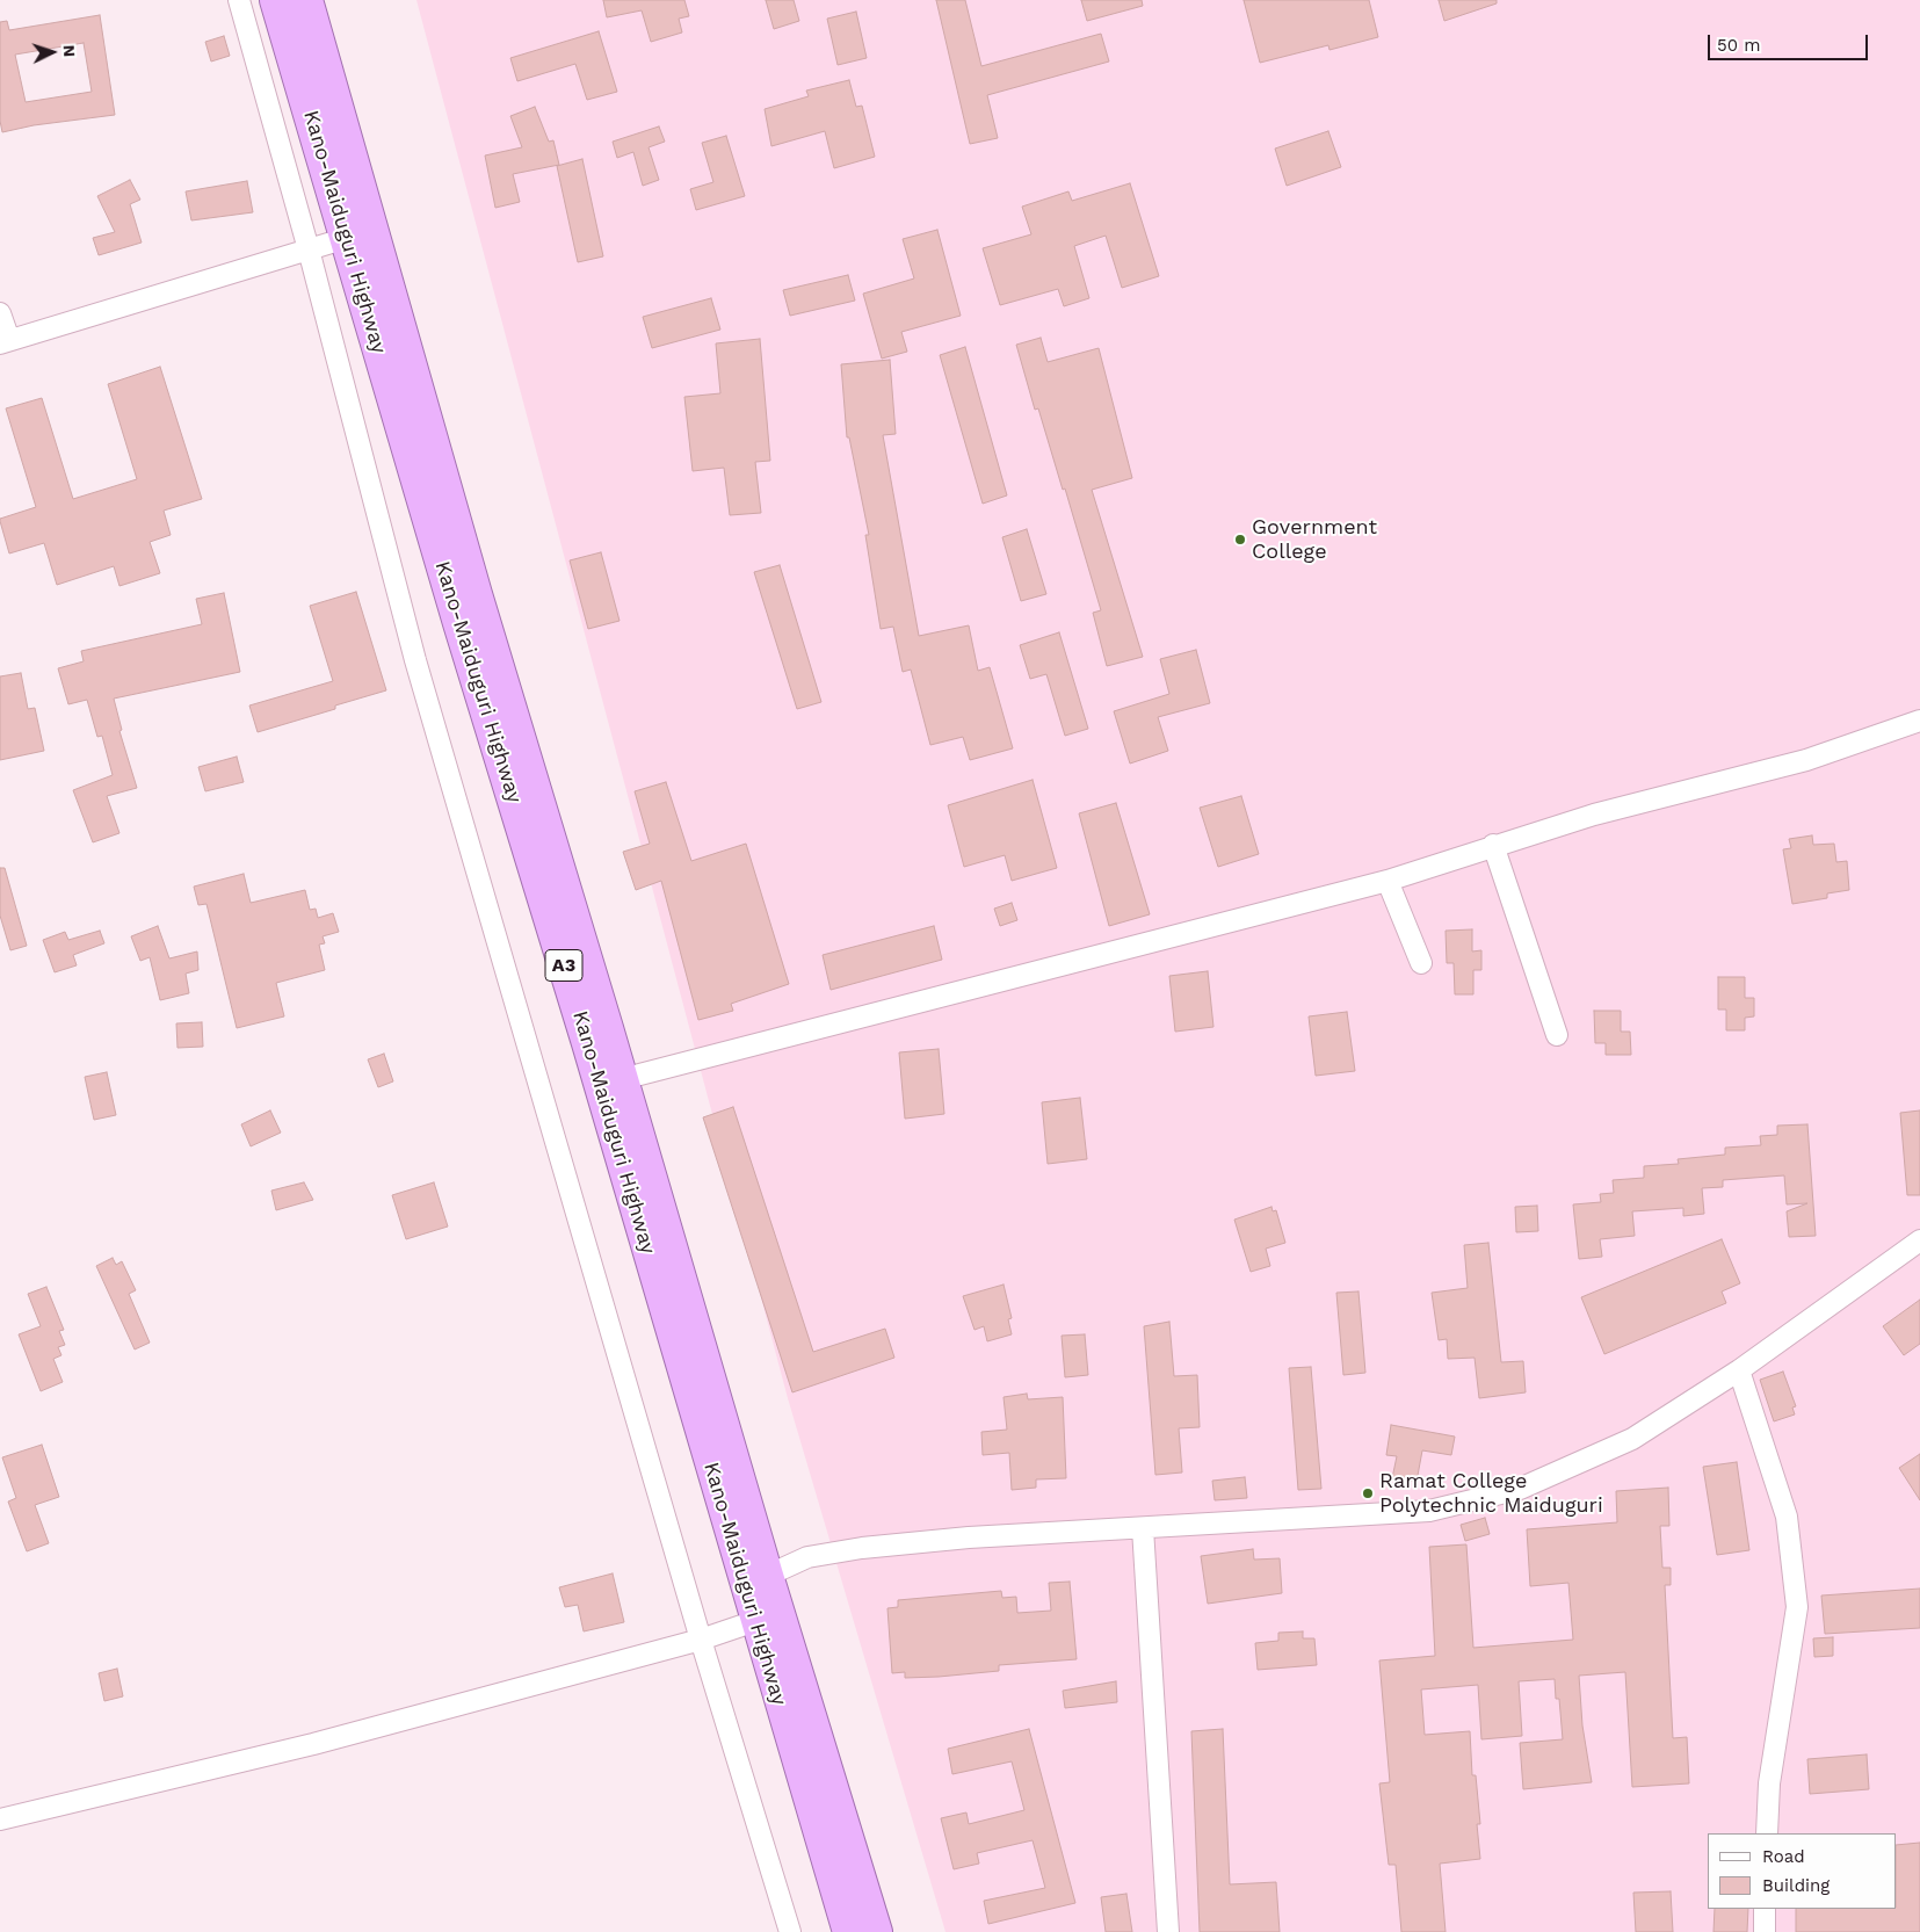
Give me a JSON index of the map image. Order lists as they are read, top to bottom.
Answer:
{
  "streets": {
    "highway": ["Kano-Maiduguri Highway", "A3"]
  },
  "places": ["Government College", "Ramat College Polytechnic Maiduguri"],
  "legend": ["Road", "Building"],
  "scale_bar": "50 m",
  "north": "right"
}
